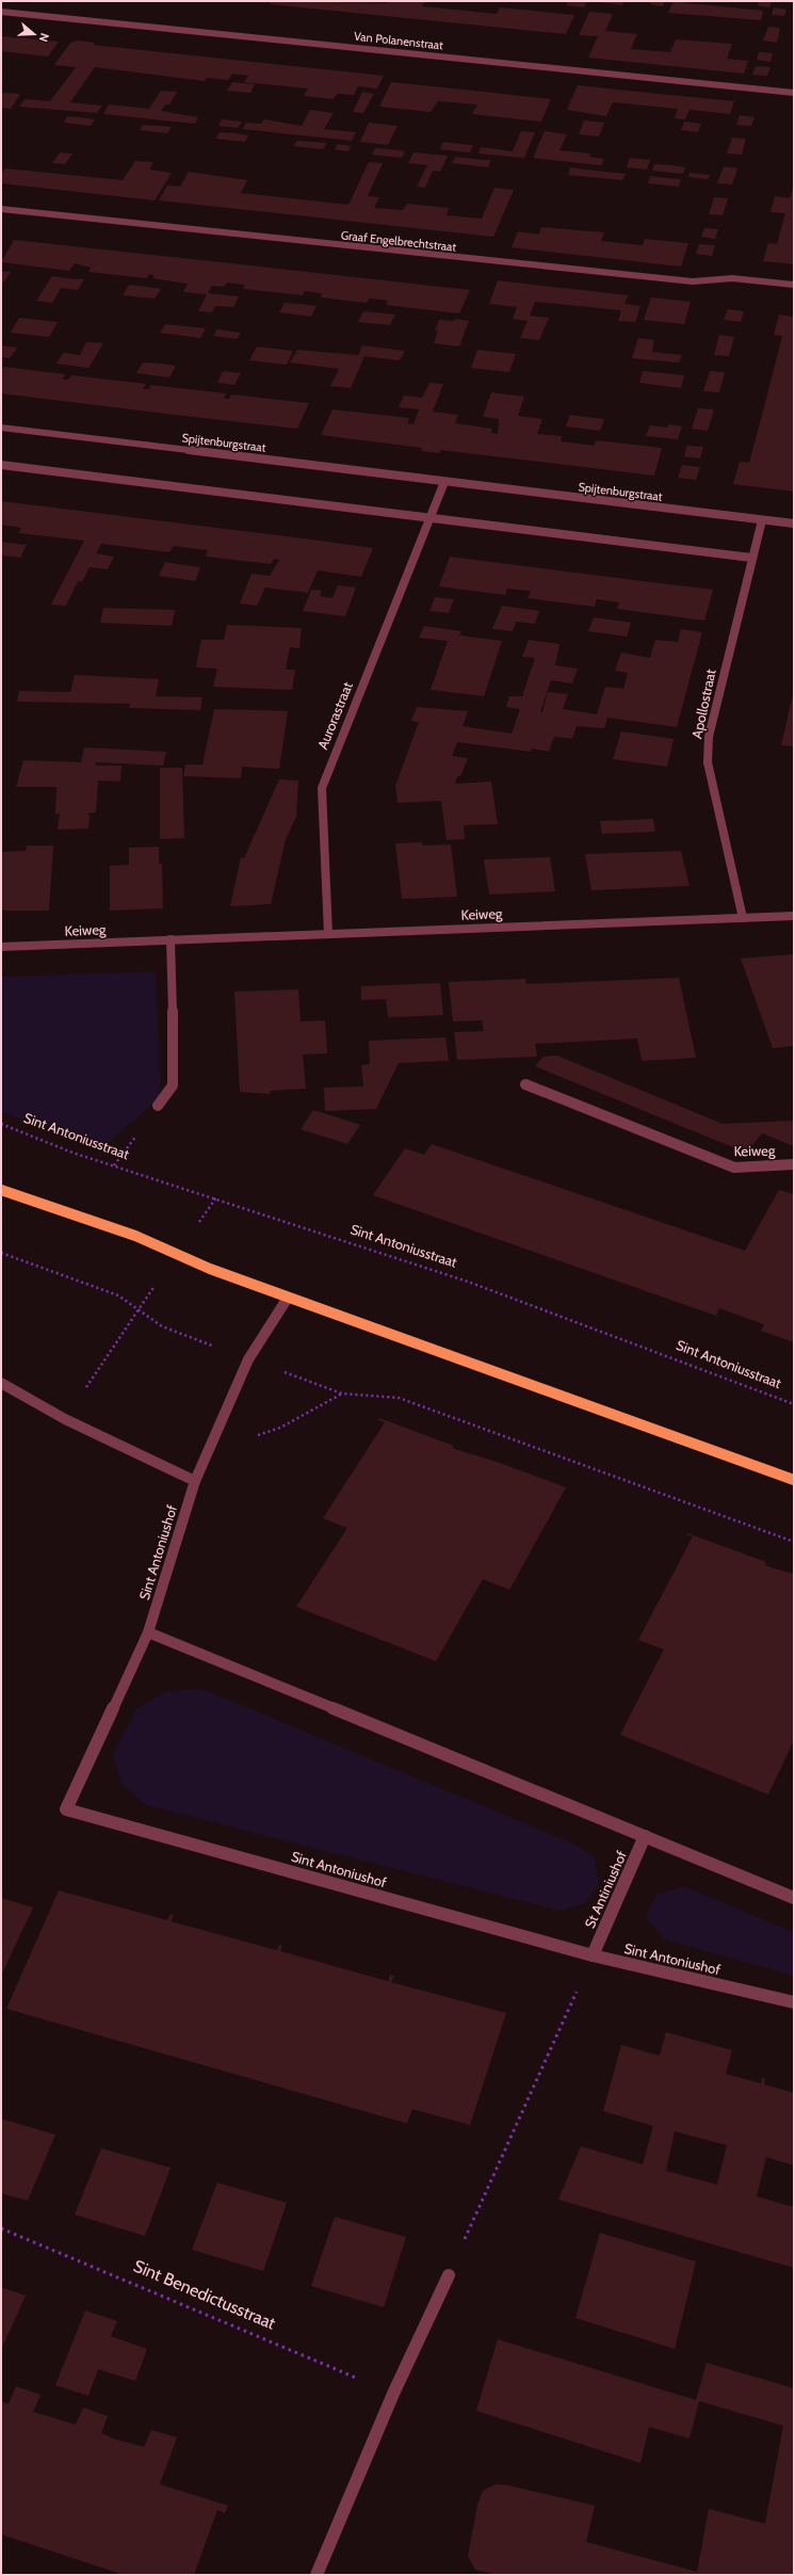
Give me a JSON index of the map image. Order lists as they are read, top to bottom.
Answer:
{
  "streets": {
    "street": [
      "Van Polanenstraat",
      "Graaf Engelbrechtstraat",
      "Spijtenburgstraat",
      "Apollostraat",
      "Aurorastraat",
      "Keiweg",
      "Sint Antoniushof",
      "St Antiniushof"
    ],
    "path": ["Sint Antoniusstraat", "Sint Benedictusstraat"]
  },
  "crossings": [
    ["Spijtenburgstraat", "Apollostraat"],
    ["Apollostraat", "Keiweg"],
    ["Aurorastraat", "Keiweg"],
    ["Sint Antoniushof", "St Antiniushof"]
  ],
  "north": "right"
}
